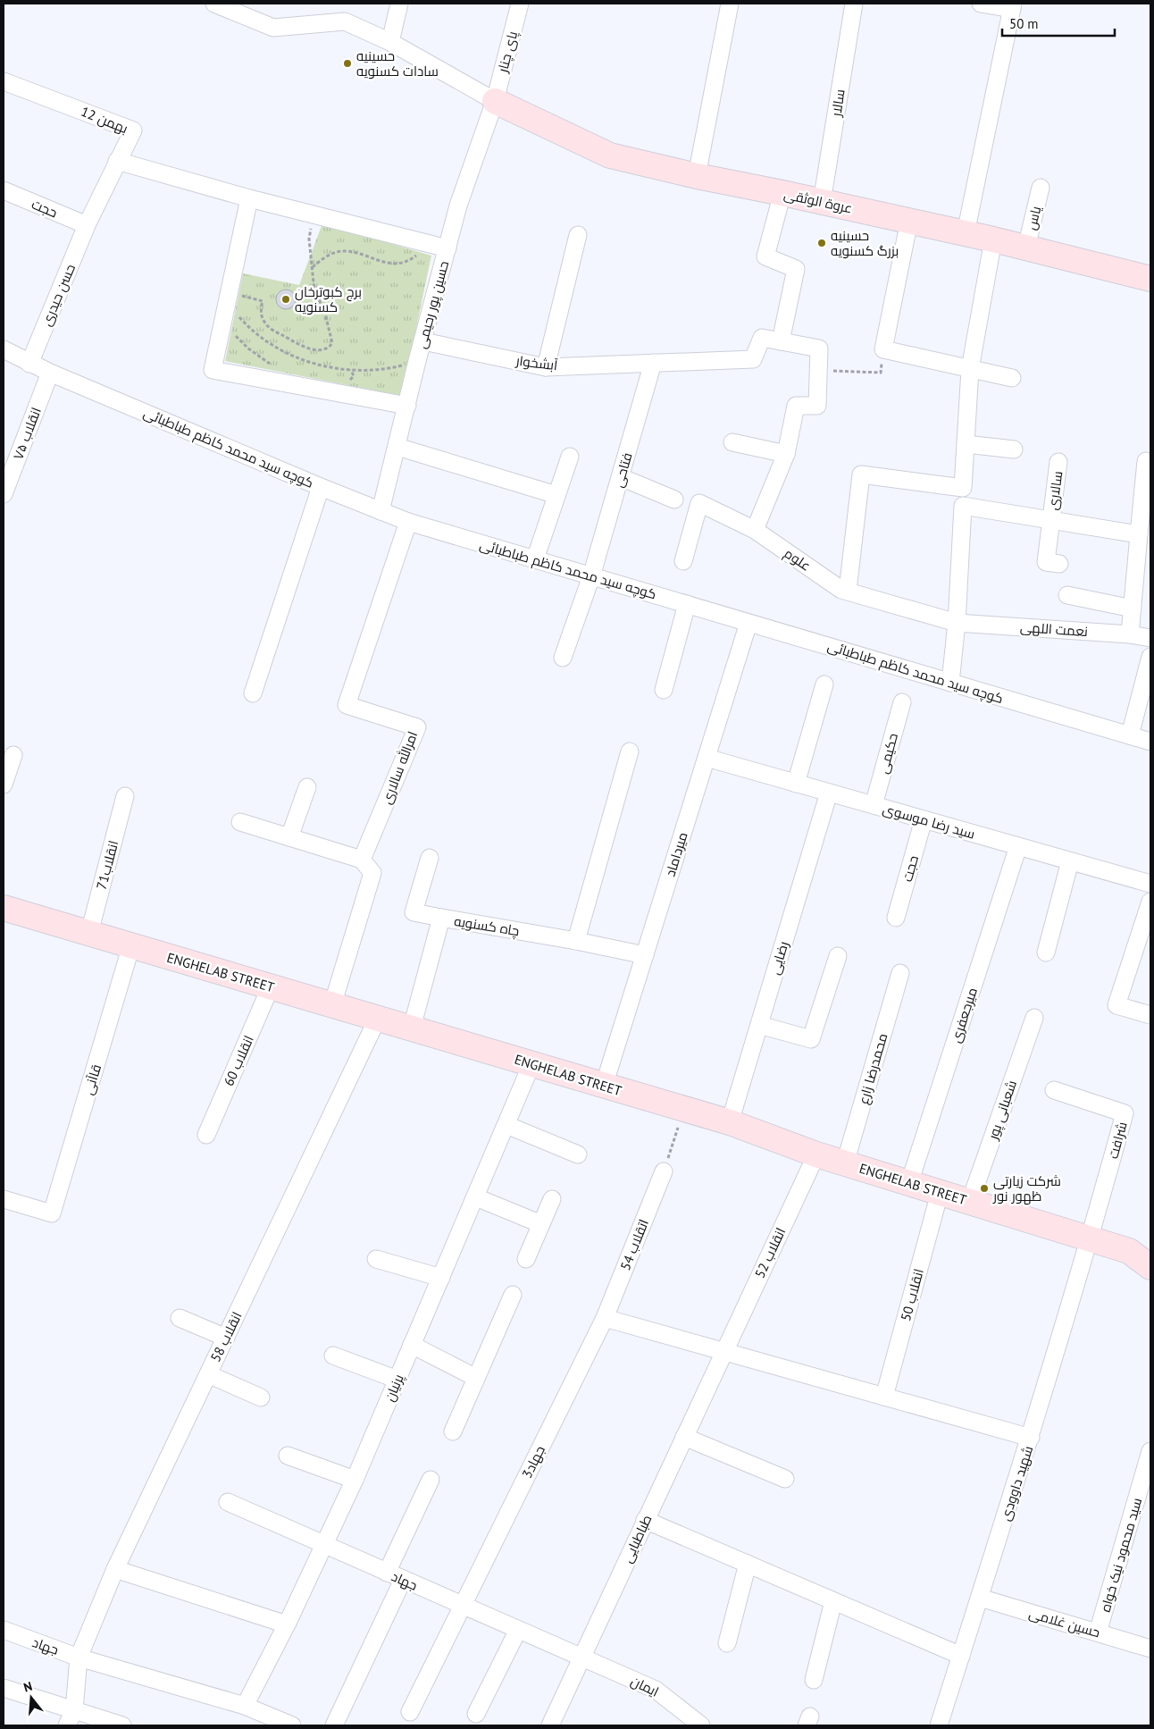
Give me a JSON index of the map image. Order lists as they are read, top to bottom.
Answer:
{
  "streets": {
    "main road": ["عروة الوثقی", "ENGHELAB STREET"],
    "street": [
      "پای چنار",
      "سالار",
      "12 بهمن",
      "حجت",
      "یاس",
      "حسن حیدری",
      "حسین پور رحیمی",
      "آبشخوار",
      "انقلاب ۷۵",
      "کوچه سید محمد کاظم طباطبائی",
      "فتاحی",
      "سالاری",
      "علوم",
      "نعمت اللهی",
      "حکیمی",
      "امرالله سالاری",
      "سید رضا موسوی",
      "میرداماد",
      "انقلاب71",
      "چاه کسنویه",
      "رضایی",
      "میرجعفری",
      "انقلاب 60",
      "محمدرضا زارع",
      "قاآنی",
      "شعبانی پور",
      "شرافت",
      "اتقلاب 54",
      "انقلاب 52",
      "انقلاب 50",
      "انقلاب 58",
      "پرنیان",
      "جهاد3",
      "شهید داوودی",
      "طباطبایی",
      "سید محمود نیک خواه",
      "جهاد",
      "حسین غلامی",
      "ایمان"
    ]
  },
  "crossings": [
    ["پای چنار", "عروة الوثقی"],
    ["پای چنار", "حسین پور رحیمی"],
    ["سالار", "عروة الوثقی"],
    ["12 بهمن", "حجت"],
    ["12 بهمن", "حسن حیدری"],
    ["عروة الوثقی", "یاس"],
    ["عروة الوثقی", "حسین پور رحیمی"],
    ["حجت", "حسن حیدری"],
    ["حجت", "سید رضا موسوی"],
    ["حسن حیدری", "کوچه سید محمد کاظم طباطبائی"],
    ["حسین پور رحیمی", "آبشخوار"],
    ["حسین پور رحیمی", "کوچه سید محمد کاظم طباطبائی"],
    ["آبشخوار", "فتاحی"],
    ["انقلاب ۷۵", "کوچه سید محمد کاظم طباطبائی"],
    ["کوچه سید محمد کاظم طباطبائی", "فتاحی"],
    ["کوچه سید محمد کاظم طباطبائی", "امرالله سالاری"],
    ["کوچه سید محمد کاظم طباطبائی", "میرداماد"],
    ["علوم", "نعمت اللهی"],
    ["حکیمی", "سید رضا موسوی"],
    ["سید رضا موسوی", "میرداماد"],
    ["سید رضا موسوی", "رضایی"],
    ["سید رضا موسوی", "میرجعفری"],
    ["میرداماد", "چاه کسنویه"],
    ["میرداماد", "ENGHELAB STREET"],
    ["انقلاب71", "ENGHELAB STREET"],
    ["چاه کسنویه", "ENGHELAB STREET"],
    ["رضایی", "ENGHELAB STREET"],
    ["ENGHELAB STREET", "میرجعفری"],
    ["ENGHELAB STREET", "انقلاب 60"],
    ["ENGHELAB STREET", "محمدرضا زارع"],
    ["ENGHELAB STREET", "قاآنی"],
    ["ENGHELAB STREET", "شعبانی پور"],
    ["ENGHELAB STREET", "شرافت"],
    ["ENGHELAB STREET", "انقلاب 52"],
    ["ENGHELAB STREET", "انقلاب 50"],
    ["ENGHELAB STREET", "انقلاب 58"],
    ["ENGHELAB STREET", "پرنیان"],
    ["ENGHELAB STREET", "شهید داوودی"],
    ["شرافت", "شهید داوودی"],
    ["اتقلاب 54", "جهاد3"],
    ["انقلاب 52", "طباطبایی"],
    ["انقلاب 58", "جهاد"],
    ["پرنیان", "جهاد"],
    ["جهاد3", "جهاد"],
    ["شهید داوودی", "حسین غلامی"],
    ["طباطبایی", "جهاد"],
    ["طباطبایی", "ایمان"],
    ["سید محمود نیک خواه", "حسین غلامی"],
    ["جهاد", "ایمان"]
  ],
  "places": [
    "حسینیه سادات کسنویه",
    "حسینیه بزرگ کسنویه",
    "برج کبوترخان کسنویه",
    "شرکت زیارتی ظهور نور"
  ],
  "scale_bar": "50 m",
  "north": "top"
}
